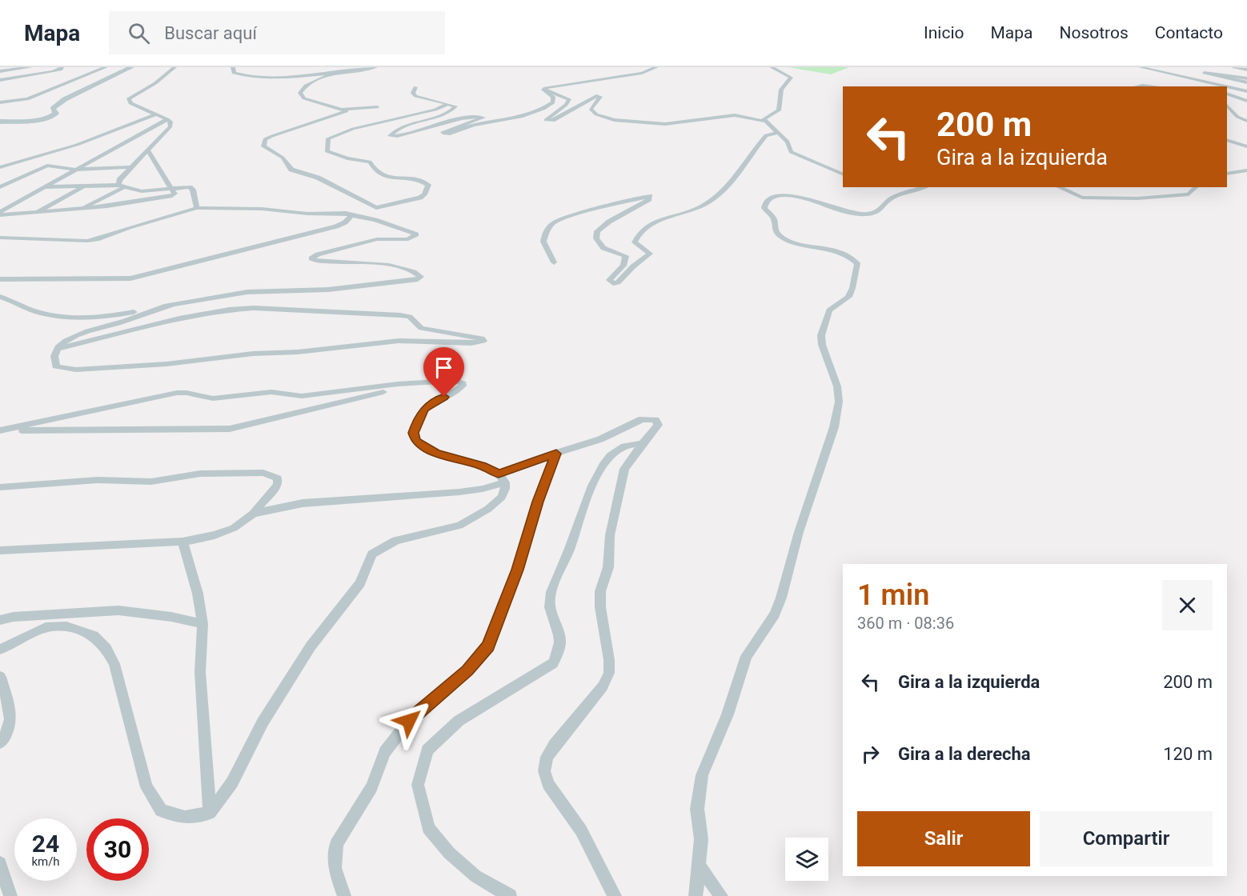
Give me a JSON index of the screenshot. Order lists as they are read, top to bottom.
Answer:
{
  "page": {
    "header": "Mapa",
    "search": "Buscar aquí",
    "nav": [
      "Inicio",
      "Mapa",
      "Nosotros",
      "Contacto"
    ],
    "turn": ["200 m", "Gira a la izquierda"],
    "heading": ["1 min", "360 m · 08:36"],
    "list": [
      {
        "name": "Gira a la izquierda",
        "value": "200 m"
      },
      {
        "name": "Gira a la derecha",
        "value": "120 m"
      }
    ],
    "buttons": ["Salir", "Compartir"],
    "speed": "24 km/h",
    "limit": "30"
  }
}
